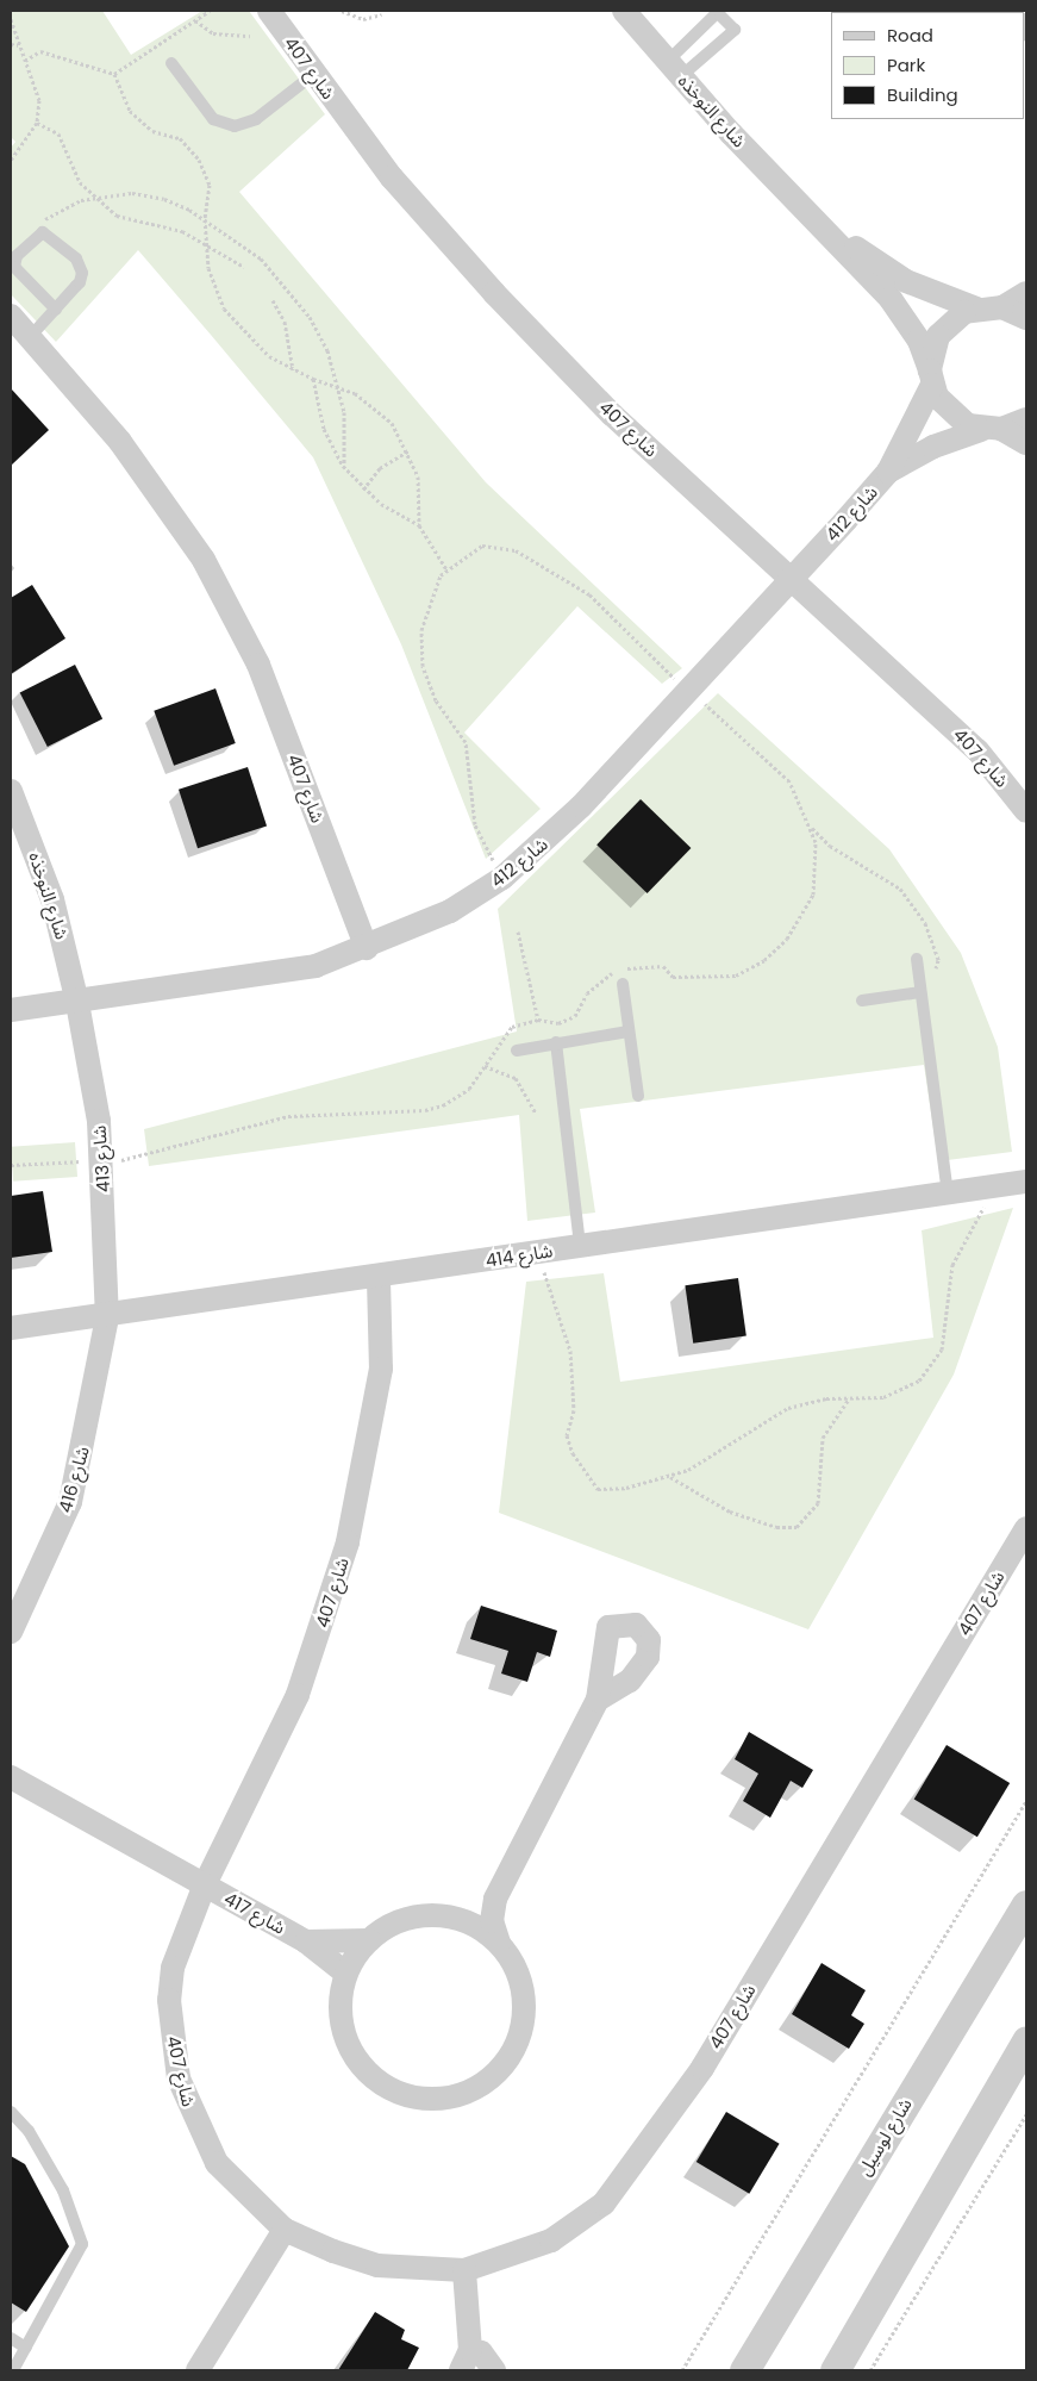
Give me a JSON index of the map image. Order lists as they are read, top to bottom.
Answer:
{
  "streets": {
    "street": [
      "شارع 407",
      "شارع النوخذه",
      "شارع 412",
      "شارع 413",
      "شارع 414",
      "شارع 416",
      "شارع 417",
      "شارع لوسيل"
    ]
  },
  "crossings": [
    ["شارع 407", "شارع 412"],
    ["شارع 407", "شارع 414"],
    ["شارع 407", "شارع 417"],
    ["شارع النوخذه", "شارع 412"],
    ["شارع النوخذه", "شارع 413"],
    ["شارع 412", "شارع 413"],
    ["شارع 413", "شارع 414"],
    ["شارع 413", "شارع 416"],
    ["شارع 414", "شارع 416"]
  ],
  "legend": ["Road", "Park", "Building"]
}
